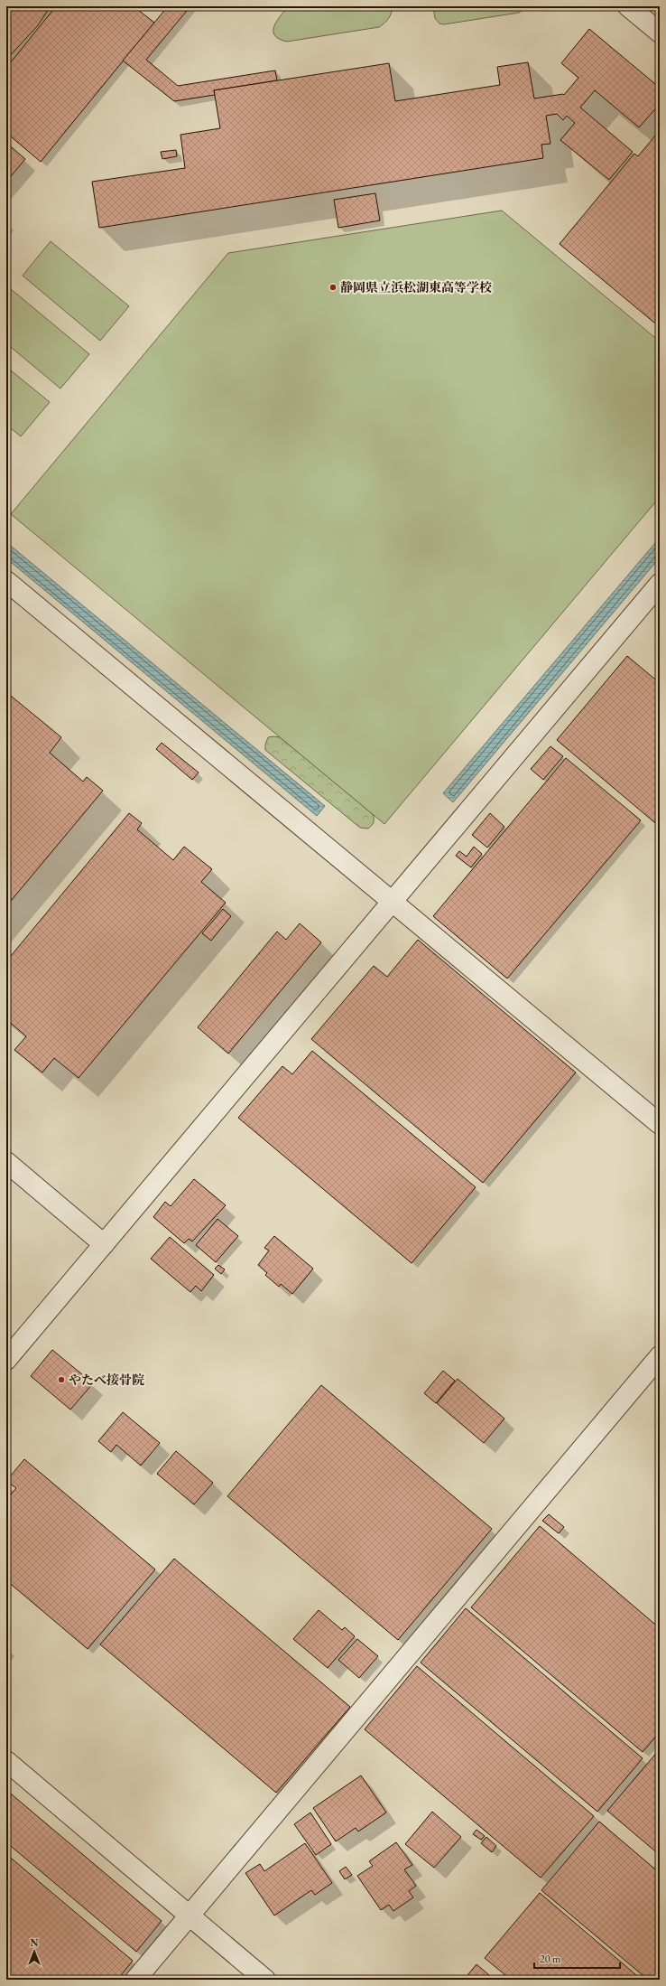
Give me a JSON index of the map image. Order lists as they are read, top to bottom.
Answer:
{
  "places": ["静岡県立浜松湖東高等学校", "やたべ接骨院"],
  "scale_bar": "20 m",
  "north": "top"
}
